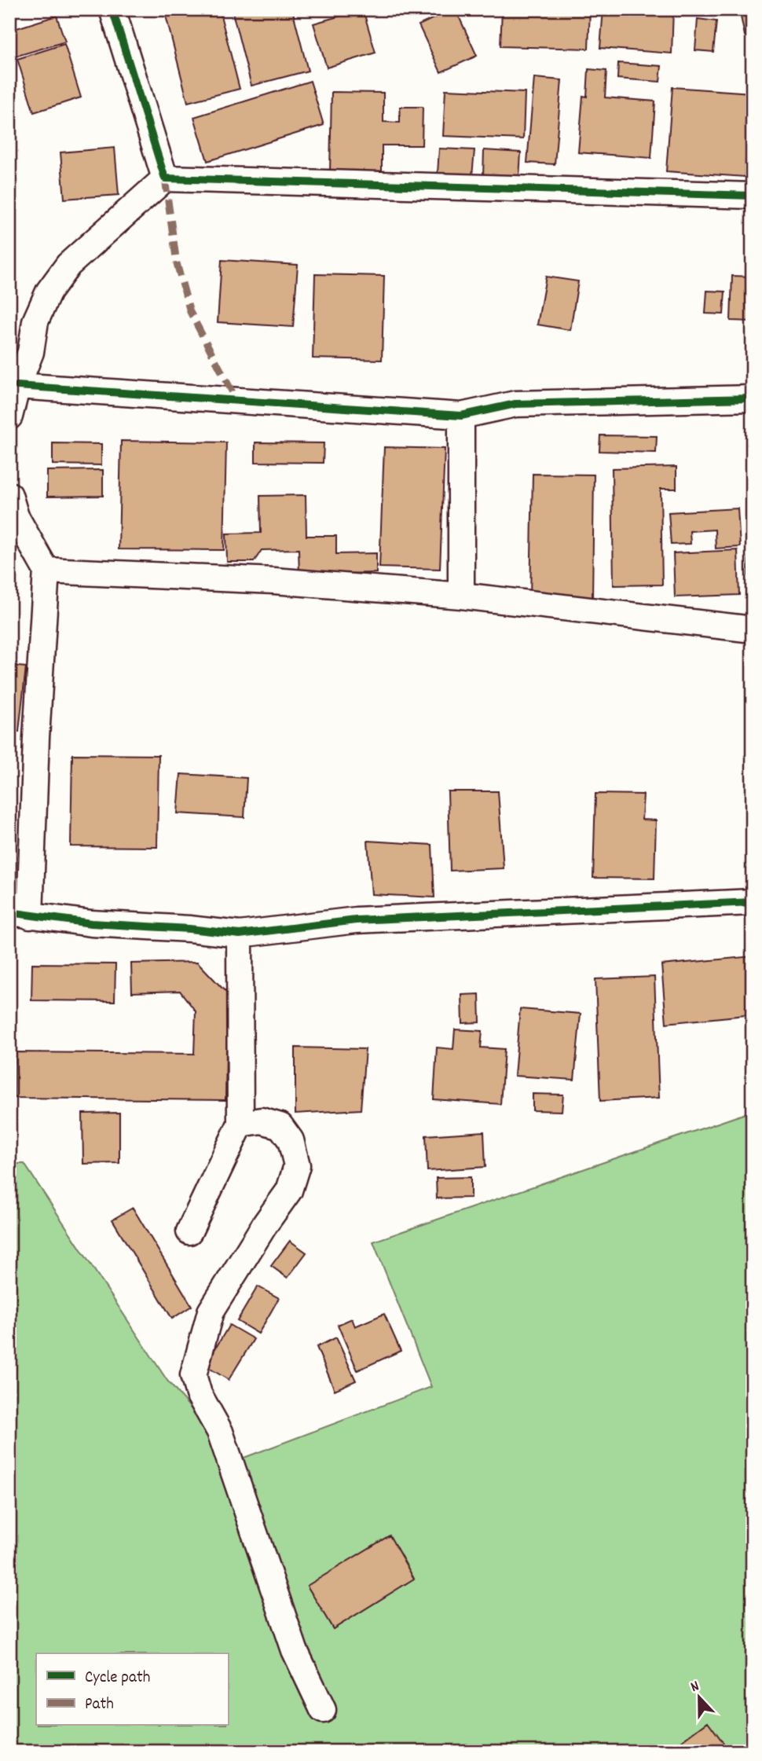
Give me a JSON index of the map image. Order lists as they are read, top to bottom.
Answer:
{
  "legend": ["Cycle path", "Path"],
  "north": "top"
}
